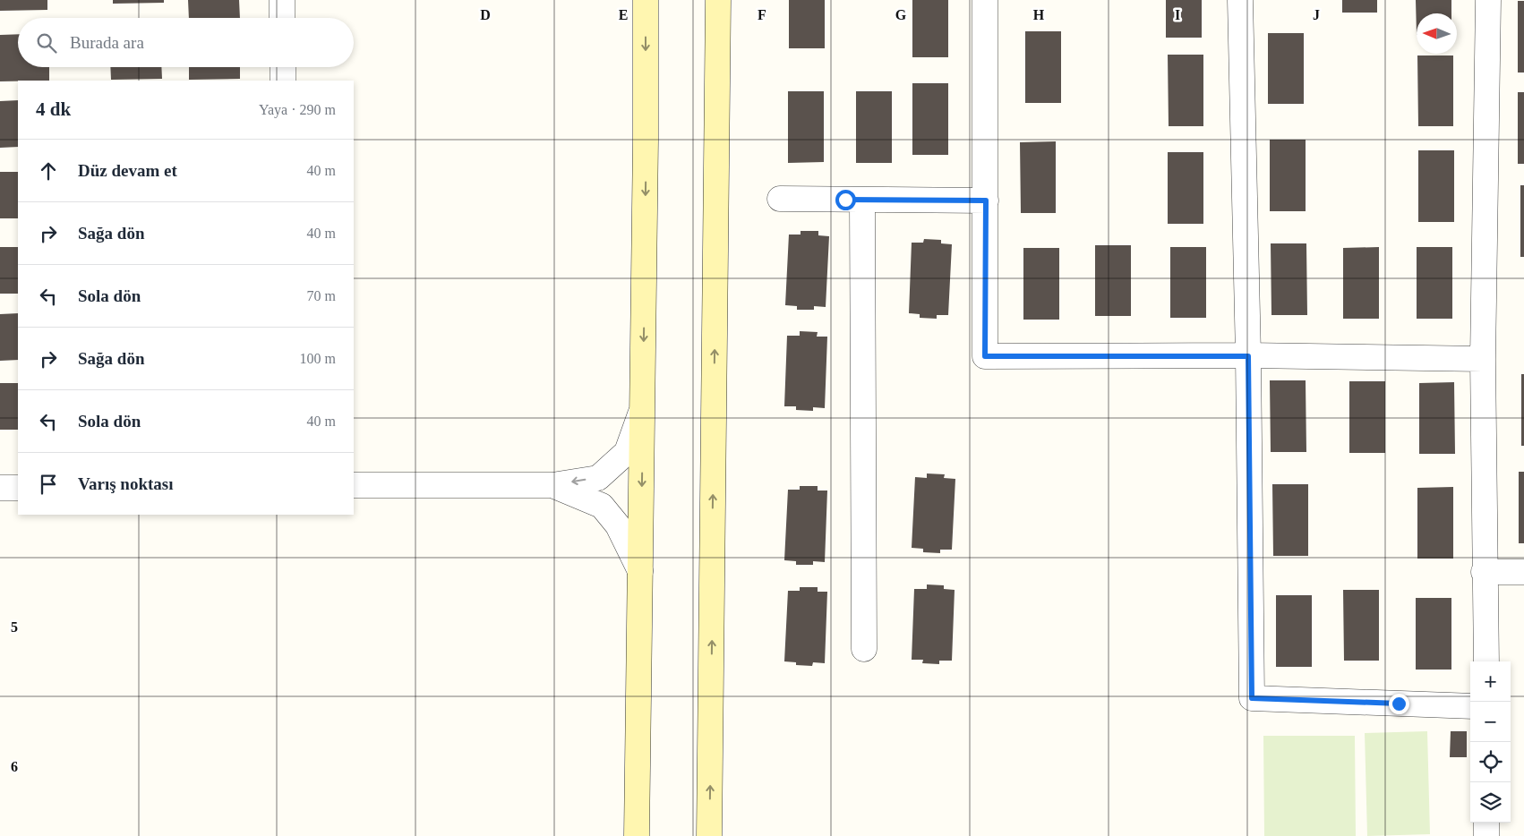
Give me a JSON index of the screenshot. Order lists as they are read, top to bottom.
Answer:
{
  "north": "left",
  "page": {
    "search": "Burada ara",
    "heading": ["4 dk", "Yaya · 290 m"],
    "list": [
      ["Düz devam et", "40 m"],
      ["Sağa dön", "40 m"],
      ["Sola dön", "70 m"],
      ["Sağa dön", "100 m"],
      ["Sola dön", "40 m"],
      "Varış noktası"
    ],
    "map_buttons": ["+", "−"]
  },
  "grid": {
    "columns": [
      "D",
      "E",
      "F",
      "G",
      "H",
      "I",
      "J"
    ],
    "rows": ["5", "6"]
  }
}
